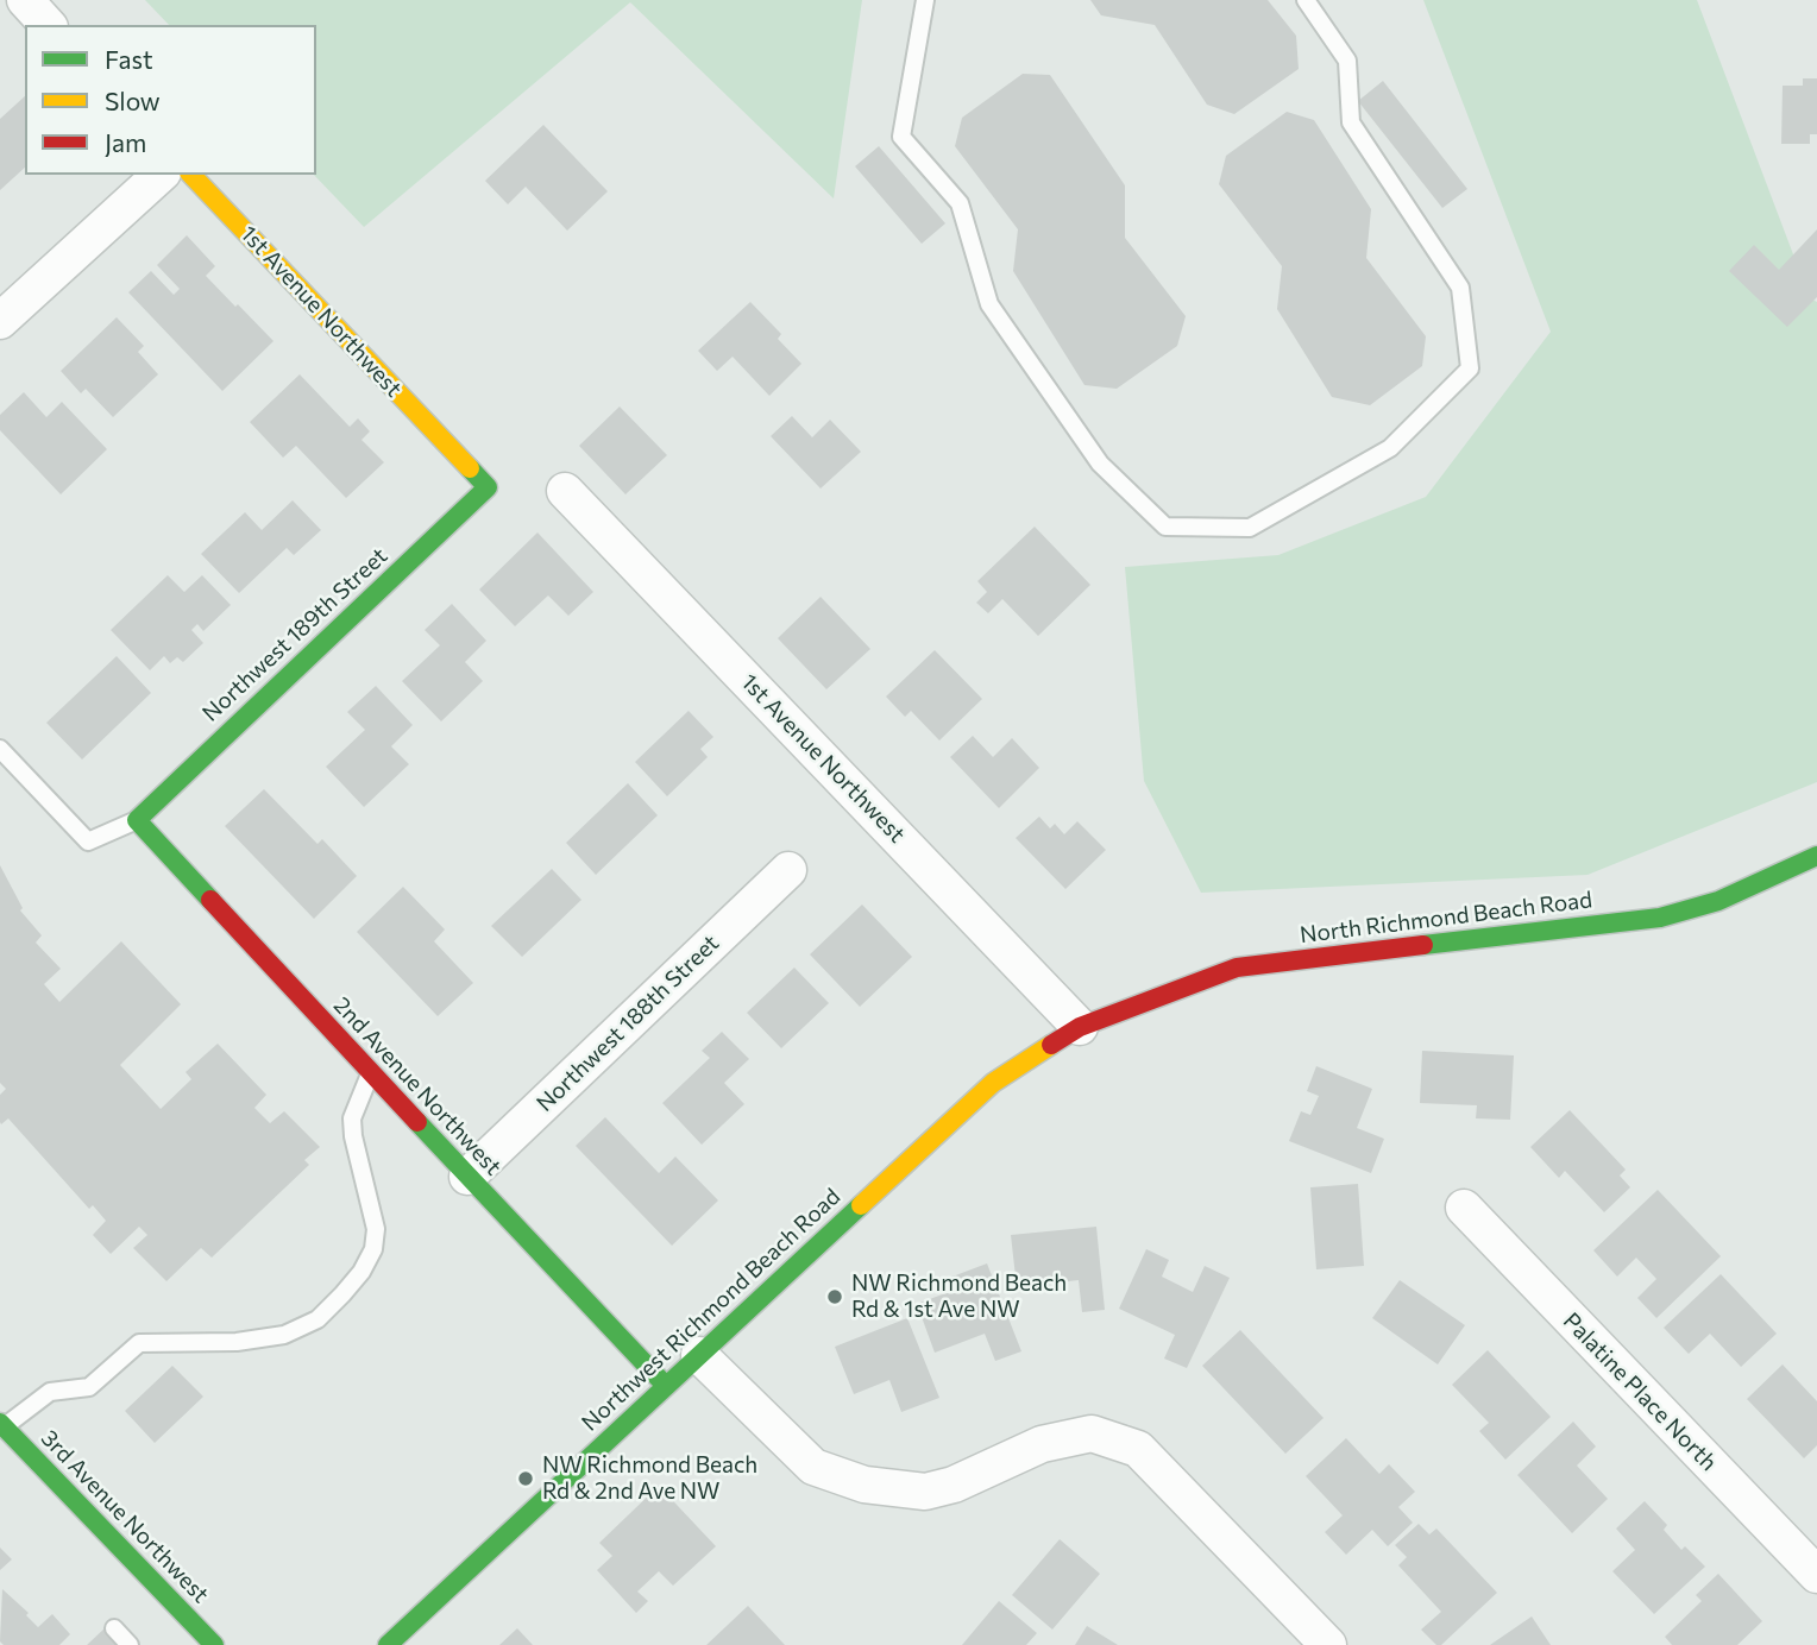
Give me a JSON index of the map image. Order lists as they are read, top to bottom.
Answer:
{
  "streets": {
    "street": [
      "1st Avenue Northwest",
      "Northwest 189th Street",
      "North Richmond Beach Road",
      "Northwest 188th Street",
      "2nd Avenue Northwest",
      "Northwest Richmond Beach Road",
      "Palatine Place North",
      "3rd Avenue Northwest"
    ]
  },
  "crossings": [
    ["1st Avenue Northwest", "Northwest 189th Street"],
    ["1st Avenue Northwest", "North Richmond Beach Road"],
    ["1st Avenue Northwest", "Northwest Richmond Beach Road"],
    ["Northwest 189th Street", "2nd Avenue Northwest"],
    ["North Richmond Beach Road", "Northwest Richmond Beach Road"],
    ["Northwest 188th Street", "2nd Avenue Northwest"],
    ["2nd Avenue Northwest", "Northwest Richmond Beach Road"]
  ],
  "places": ["NW Richmond Beach Rd & 1st Ave NW", "NW Richmond Beach Rd & 2nd Ave NW"],
  "legend": ["Fast", "Slow", "Jam"]
}
